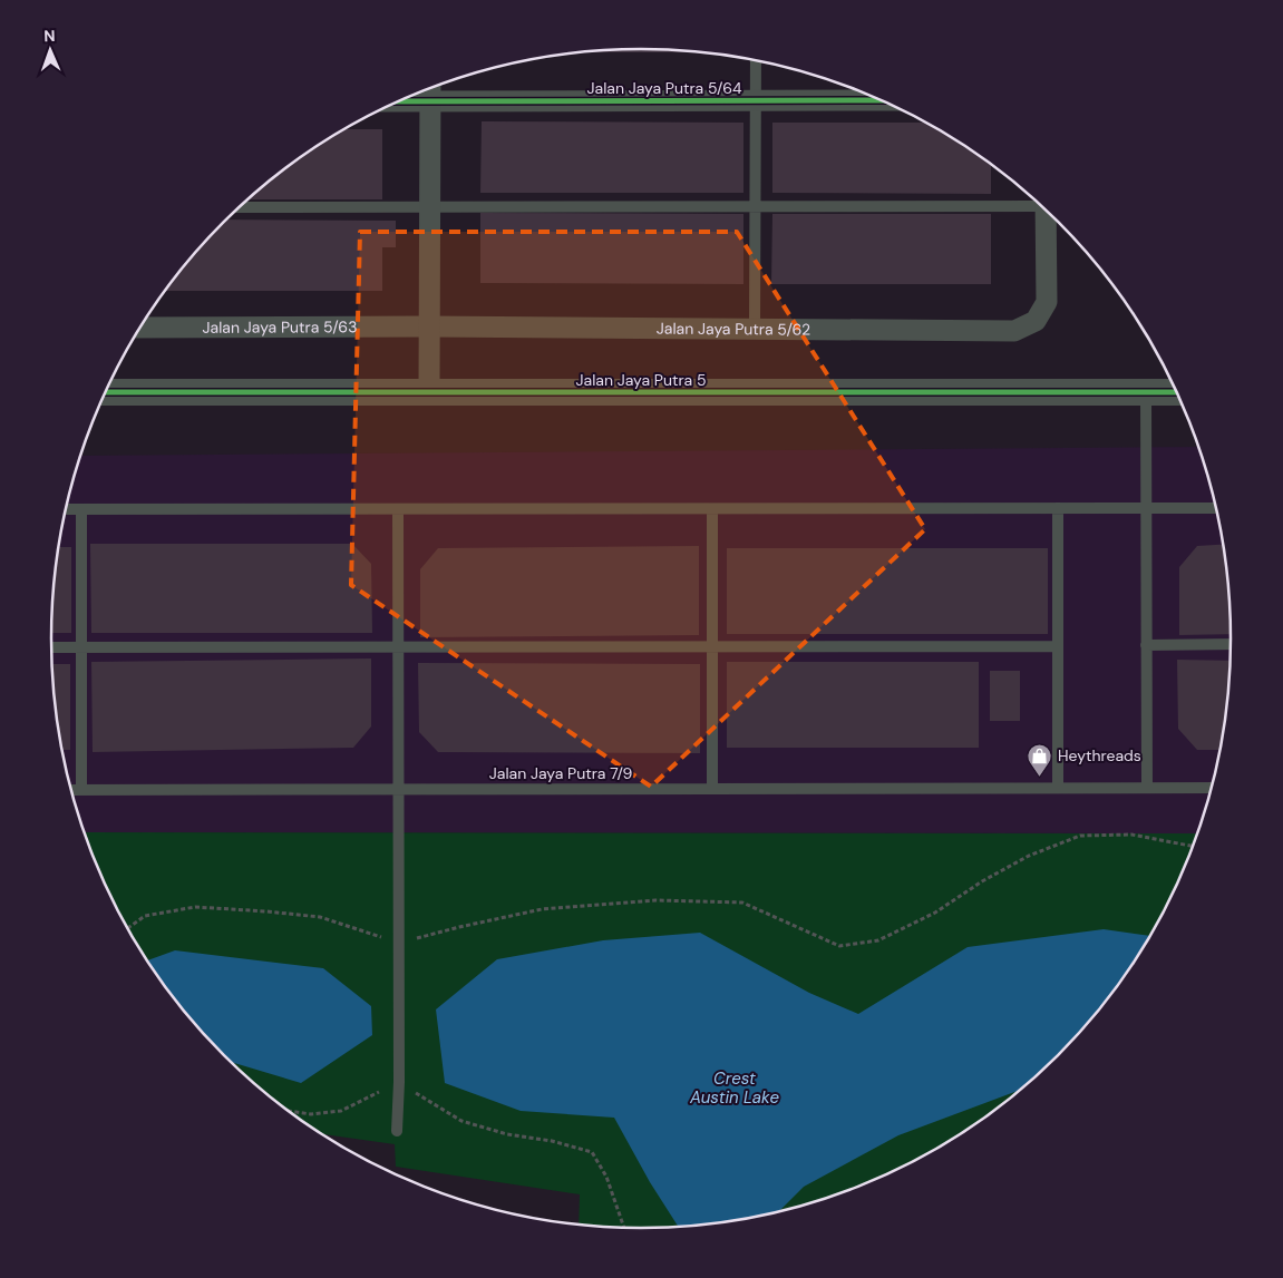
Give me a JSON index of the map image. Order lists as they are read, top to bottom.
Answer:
{
  "streets": {
    "street": [
      "Jalan Jaya Putra 5/64",
      "Jalan Jaya Putra 5/63",
      "Jalan Jaya Putra 5/62",
      "Jalan Jaya Putra 5"
    ],
    "lane": ["Jalan Jaya Putra 7/9"]
  },
  "crossings": [
    ["Jalan Jaya Putra 5/63", "Jalan Jaya Putra 5/62"]
  ],
  "water": ["Crest Austin Lake"],
  "places": {
    "shop": ["Heythreads"]
  },
  "north": "top"
}
